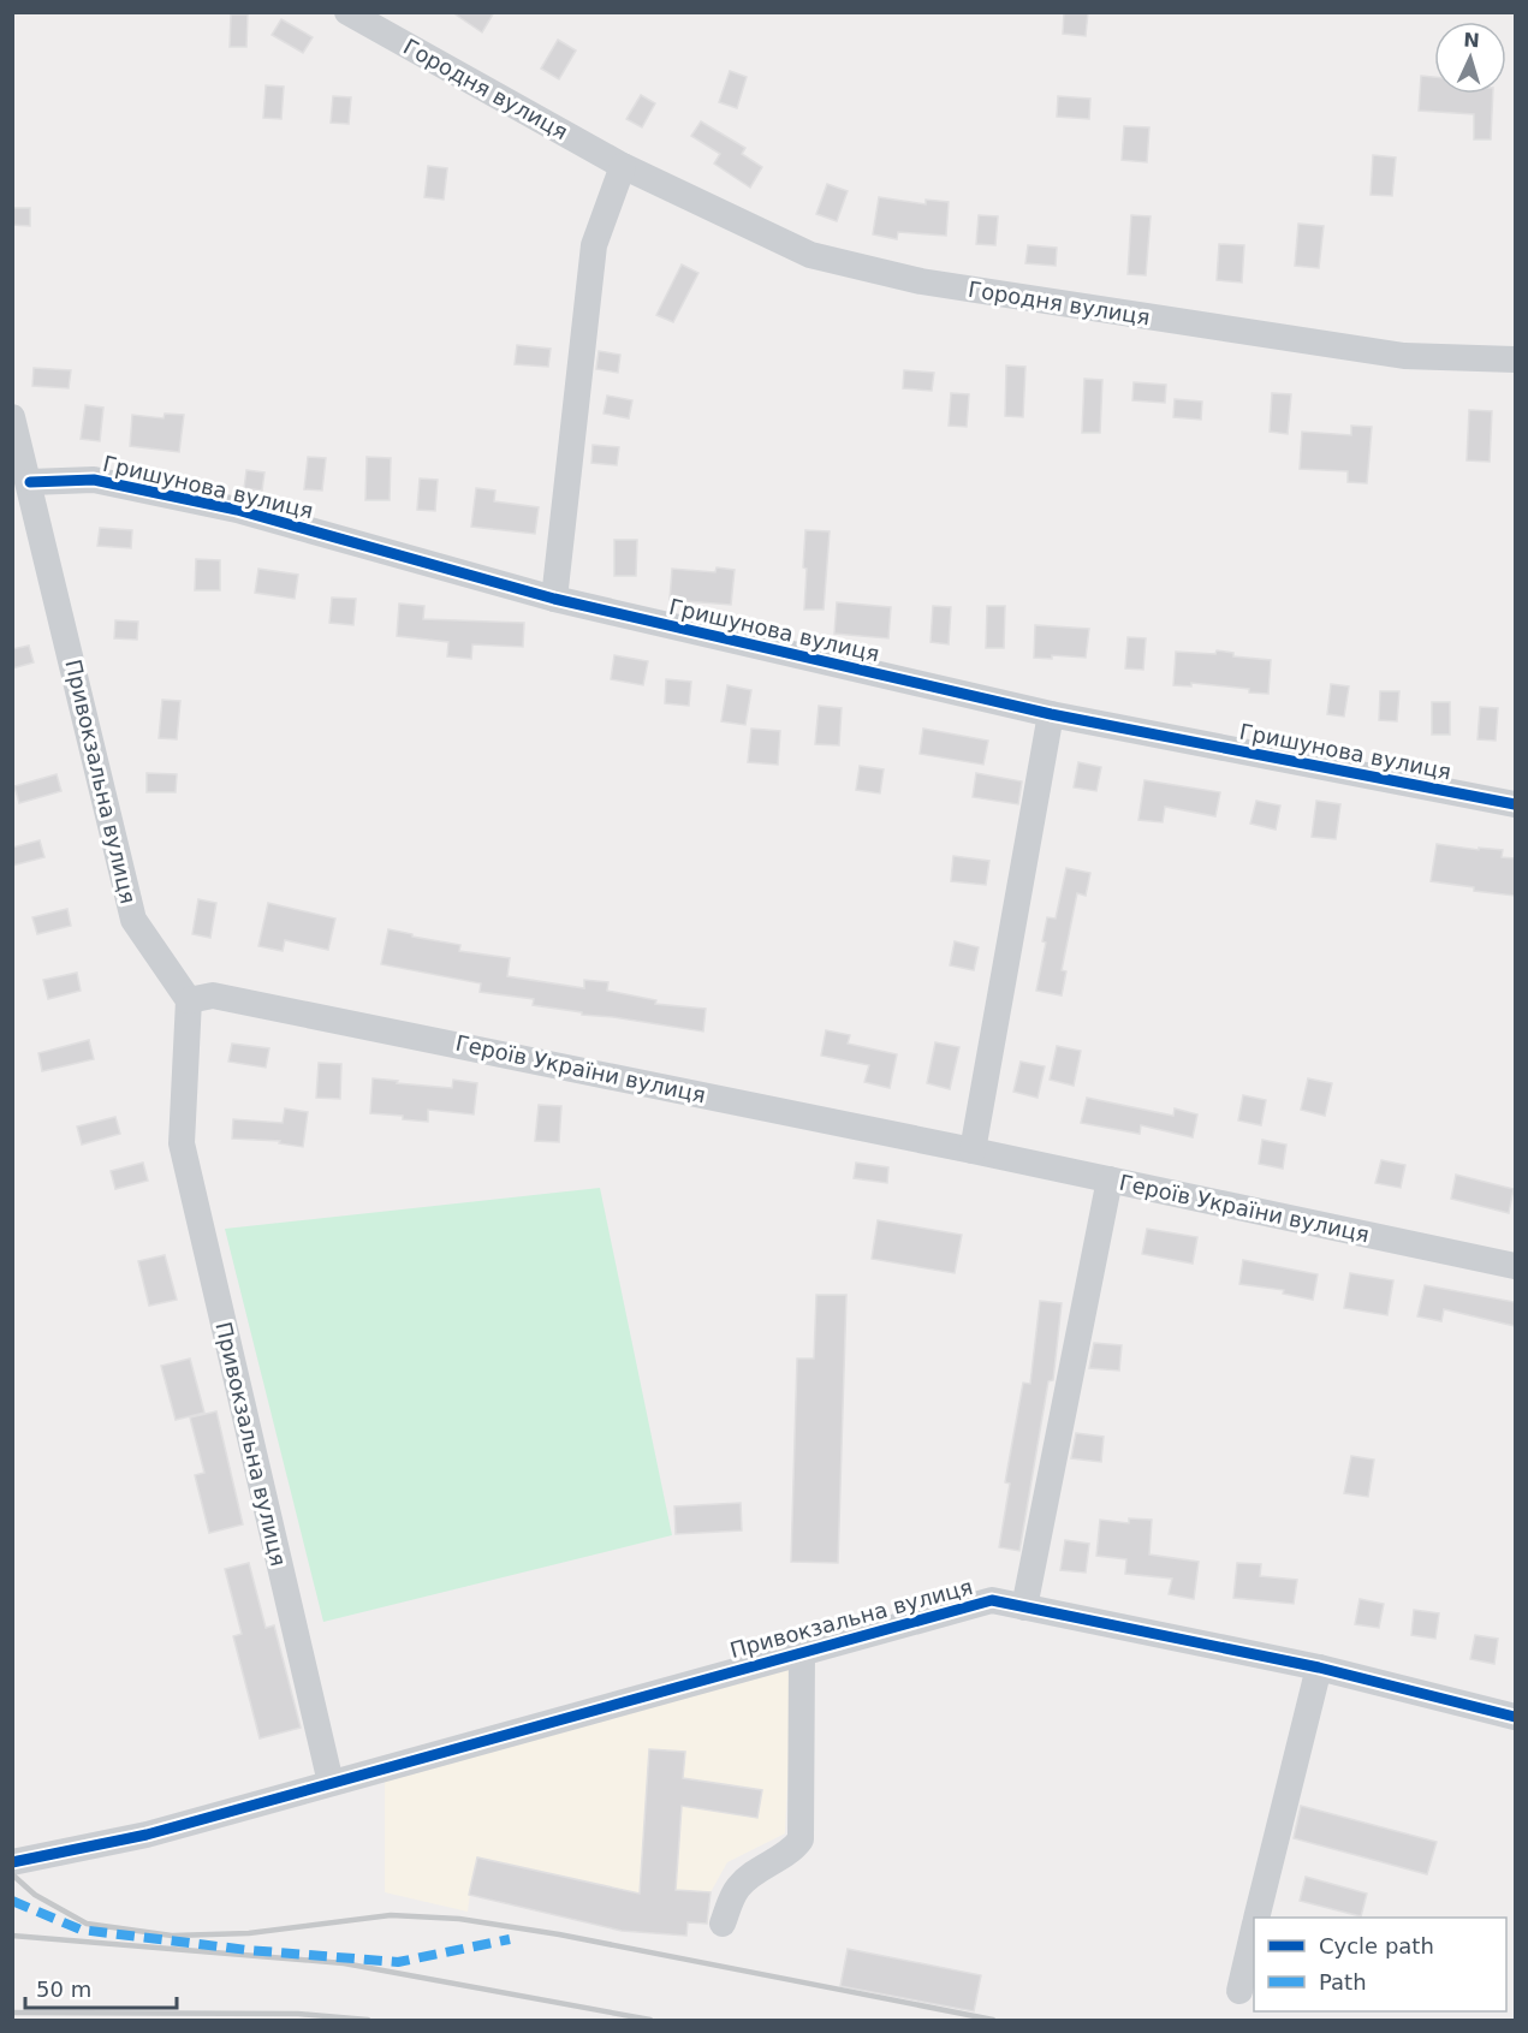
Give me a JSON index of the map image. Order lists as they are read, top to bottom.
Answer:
{
  "streets": {
    "street": [
      "Городня вулиця",
      "Гришунова вулиця",
      "Привокзальна вулиця",
      "Героїв України вулиця"
    ]
  },
  "crossings": [
    ["Гришунова вулиця", "Привокзальна вулиця"],
    ["Привокзальна вулиця", "Героїв України вулиця"]
  ],
  "legend": ["Cycle path", "Path"],
  "scale_bar": "50 m",
  "north": "top"
}
